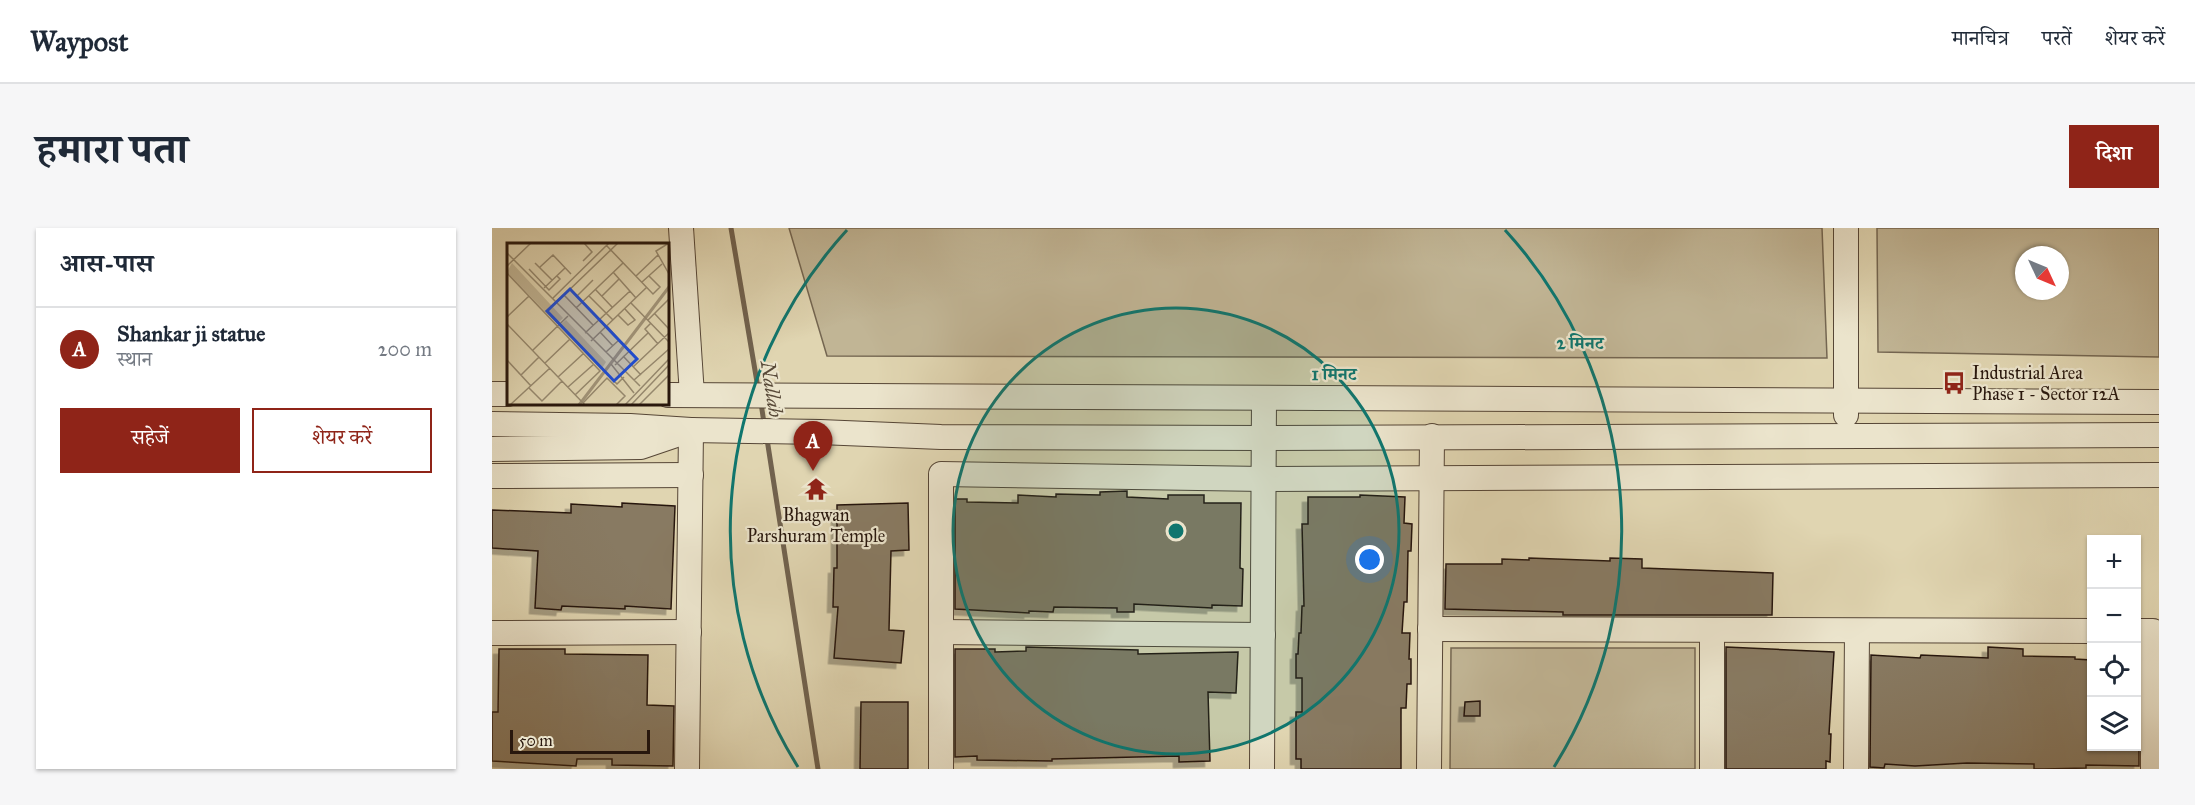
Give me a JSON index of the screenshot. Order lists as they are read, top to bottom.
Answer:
{
  "water": ["Nallah"],
  "places": {
    "bus stop": ["Industrial Area Phase 1 - Sector 12A"],
    "temple": ["Bhagwan Parshuram Temple"]
  },
  "scale_bar": "50 m",
  "north": "bottom right",
  "page": {
    "header": "Waypost",
    "nav": ["मानचित्र", "परतें", "शेयर करें"],
    "title": "हमारा पता",
    "buttons": [
      "दिशा",
      ["सहेजें", "शेयर करें"]
    ],
    "heading": "आस-पास",
    "list": [
      {
        "mark": "A",
        "name": "Shankar ji statue",
        "note": "स्थान",
        "value": "200 m"
      }
    ],
    "pins": "A",
    "map_buttons": ["+", "−"],
    "scale": "50 m"
  },
  "rings": ["2 मिनट", "1 मिनट"]
}
